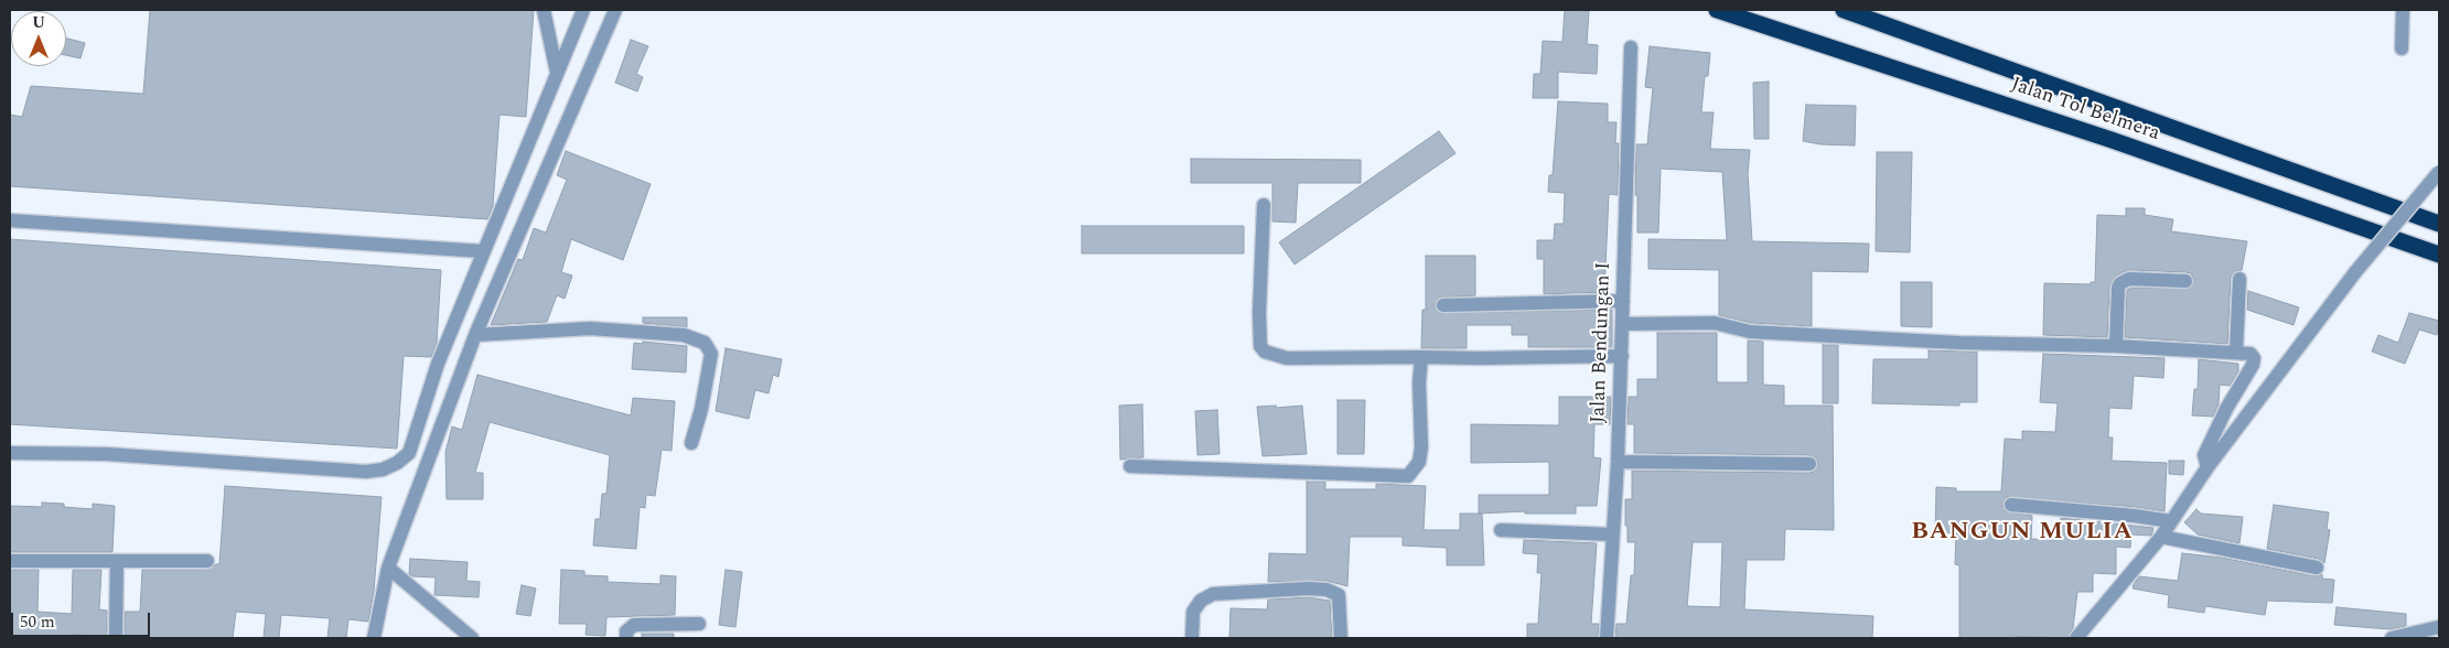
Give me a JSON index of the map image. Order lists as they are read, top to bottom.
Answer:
{
  "streets": {
    "highway": ["Jalan Tol Belmera"],
    "street": ["Jalan Bendungan I"]
  },
  "districts": ["BANGUN MULIA"],
  "scale_bar": "50 m",
  "north": "top"
}
